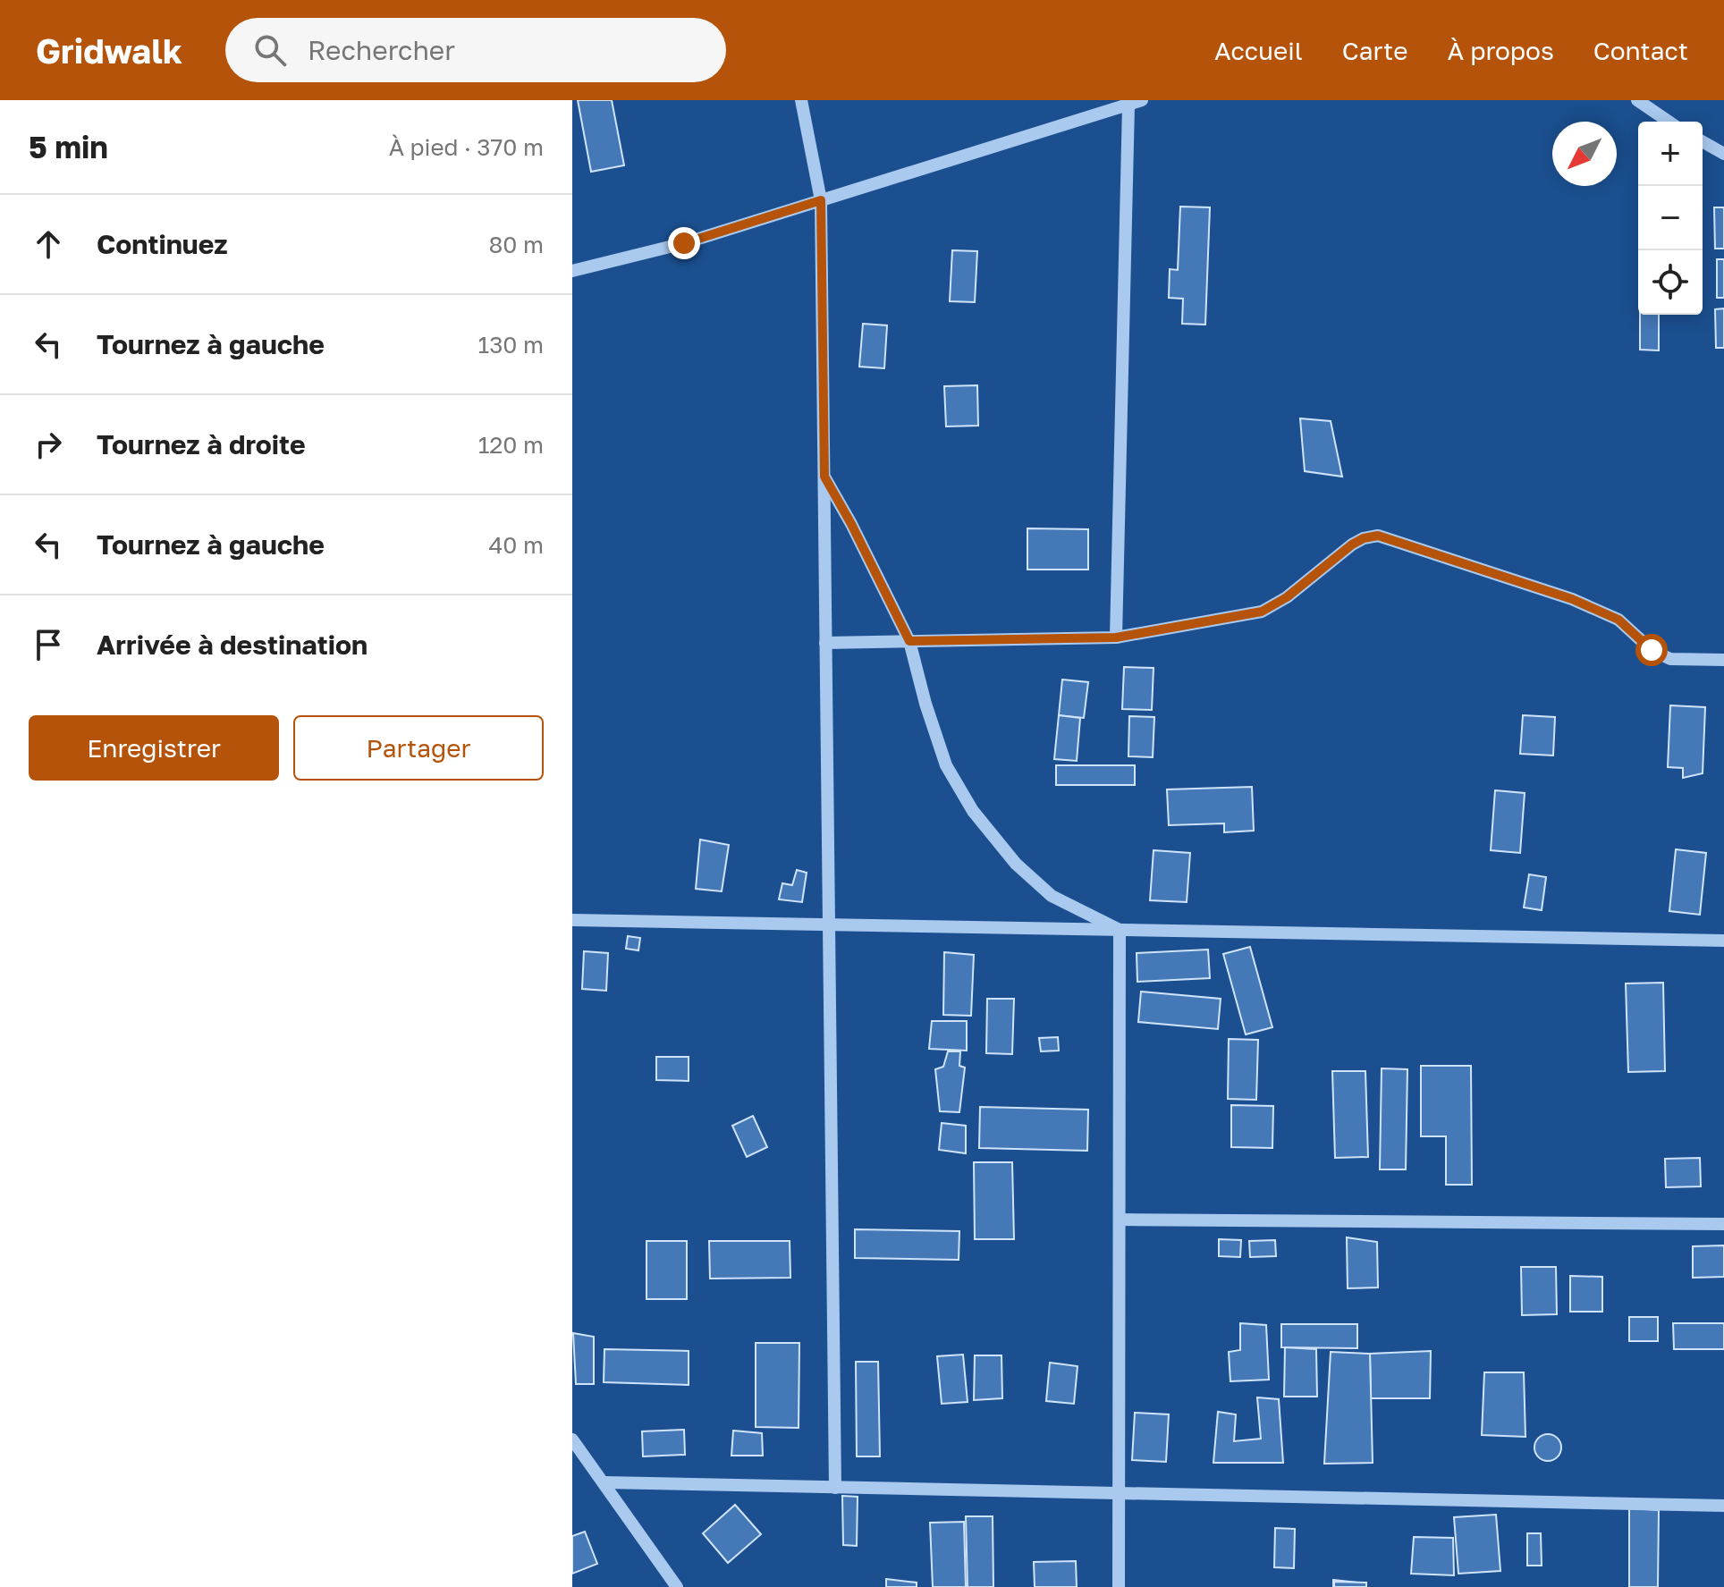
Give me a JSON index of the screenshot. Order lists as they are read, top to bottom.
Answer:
{
  "north": "bottom left",
  "page": {
    "header": "Gridwalk",
    "search": "Rechercher",
    "nav": [
      "Accueil",
      "Carte",
      "À propos",
      "Contact"
    ],
    "heading": ["5 min", "À pied · 370 m"],
    "map_buttons": ["+", "−"],
    "list": [
      ["Continuez", "80 m"],
      ["Tournez à gauche", "130 m"],
      ["Tournez à droite", "120 m"],
      ["Tournez à gauche", "40 m"],
      "Arrivée à destination"
    ],
    "buttons": ["Enregistrer", "Partager"]
  }
}
